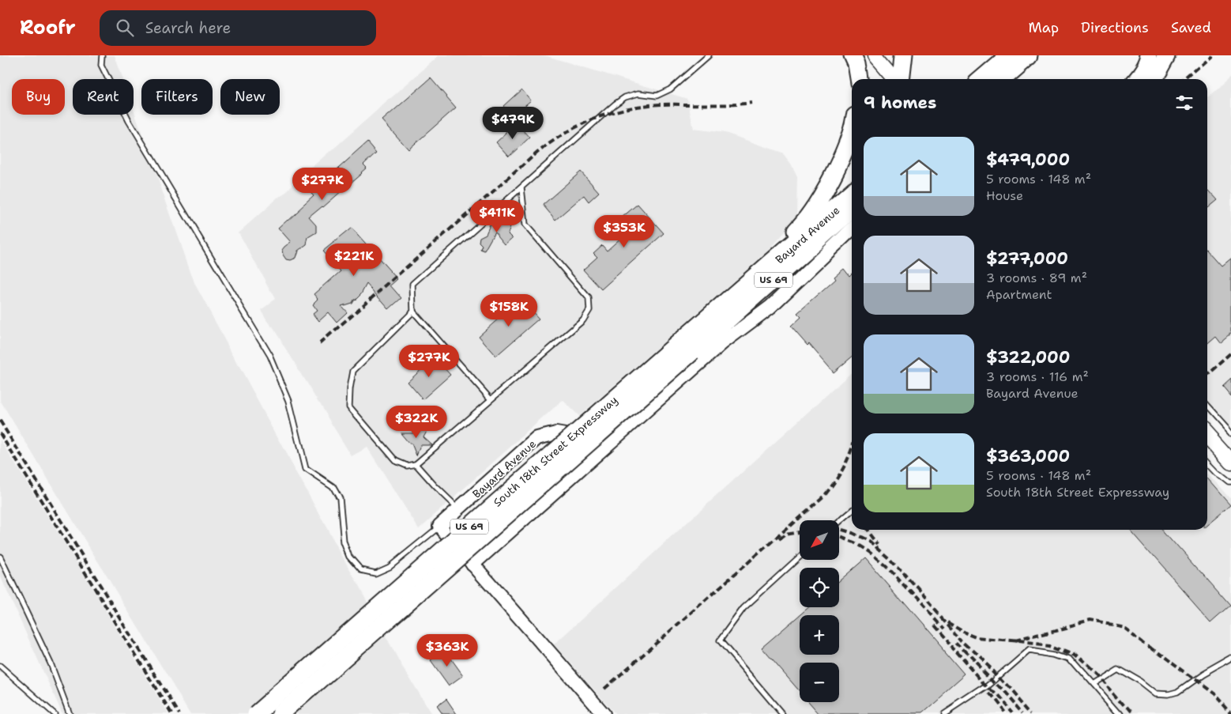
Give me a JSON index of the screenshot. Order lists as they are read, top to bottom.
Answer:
{
  "streets": {
    "highway": ["US 69", "South 18th Street Expressway"],
    "street": ["Bayard Avenue"]
  },
  "north": "bottom left",
  "page": {
    "header": "Roofr",
    "search": "Search here",
    "nav": ["Map", "Directions", "Saved"],
    "chip": [
      "Buy",
      "Rent",
      "Filters",
      "New"
    ],
    "heading": "9 homes",
    "price": [
      "$479K",
      "$277K",
      "$411K",
      "$353K",
      "$221K",
      "$158K",
      "$277K",
      "$322K",
      "$363K"
    ],
    "list": [
      {
        "name": "$479,000",
        "note": "5 rooms · 148 m² · House"
      },
      {
        "name": "$277,000",
        "note": "3 rooms · 89 m² · Apartment"
      },
      {
        "name": "$322,000",
        "note": "3 rooms · 116 m² · Bayard Avenue"
      },
      {
        "name": "$363,000",
        "note": "5 rooms · 148 m² · South 18th Street Expressway"
      }
    ],
    "map_buttons": ["+", "−"]
  }
}
